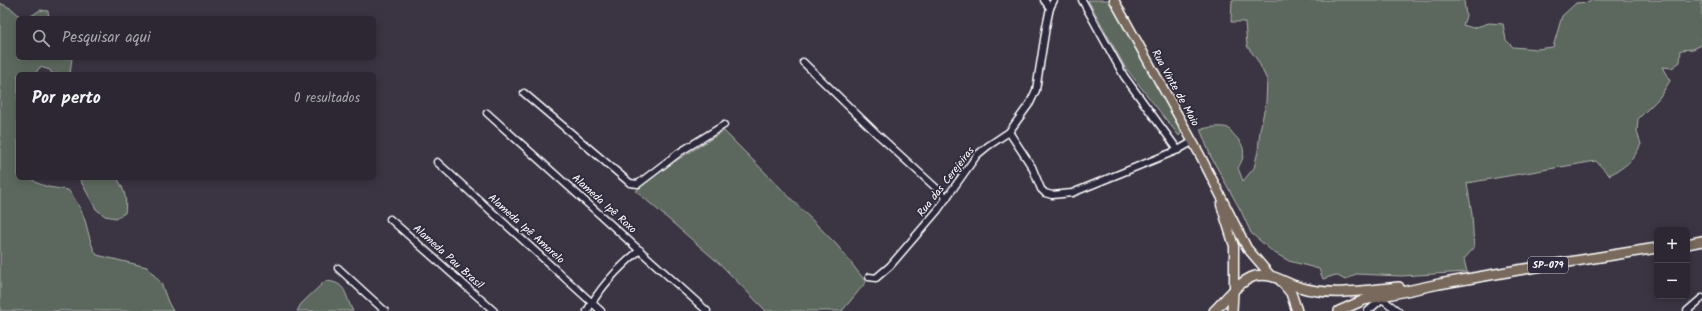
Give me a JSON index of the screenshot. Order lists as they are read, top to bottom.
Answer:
{
  "streets": {
    "highway": ["SP-079"],
    "main road": ["Rua Vinte de Maio"],
    "street": [
      "Rua das Cerejeiras",
      "Alameda Ipê Roxo",
      "Alameda Ipê Amarelo",
      "Alameda Pau Brasil"
    ]
  },
  "crossings": [
    ["Rua Vinte de Maio", "SP-079"]
  ],
  "page": {
    "search": "Pesquisar aqui",
    "heading": ["Por perto", "0 resultados"],
    "map_buttons": ["+", "−"]
  }
}
